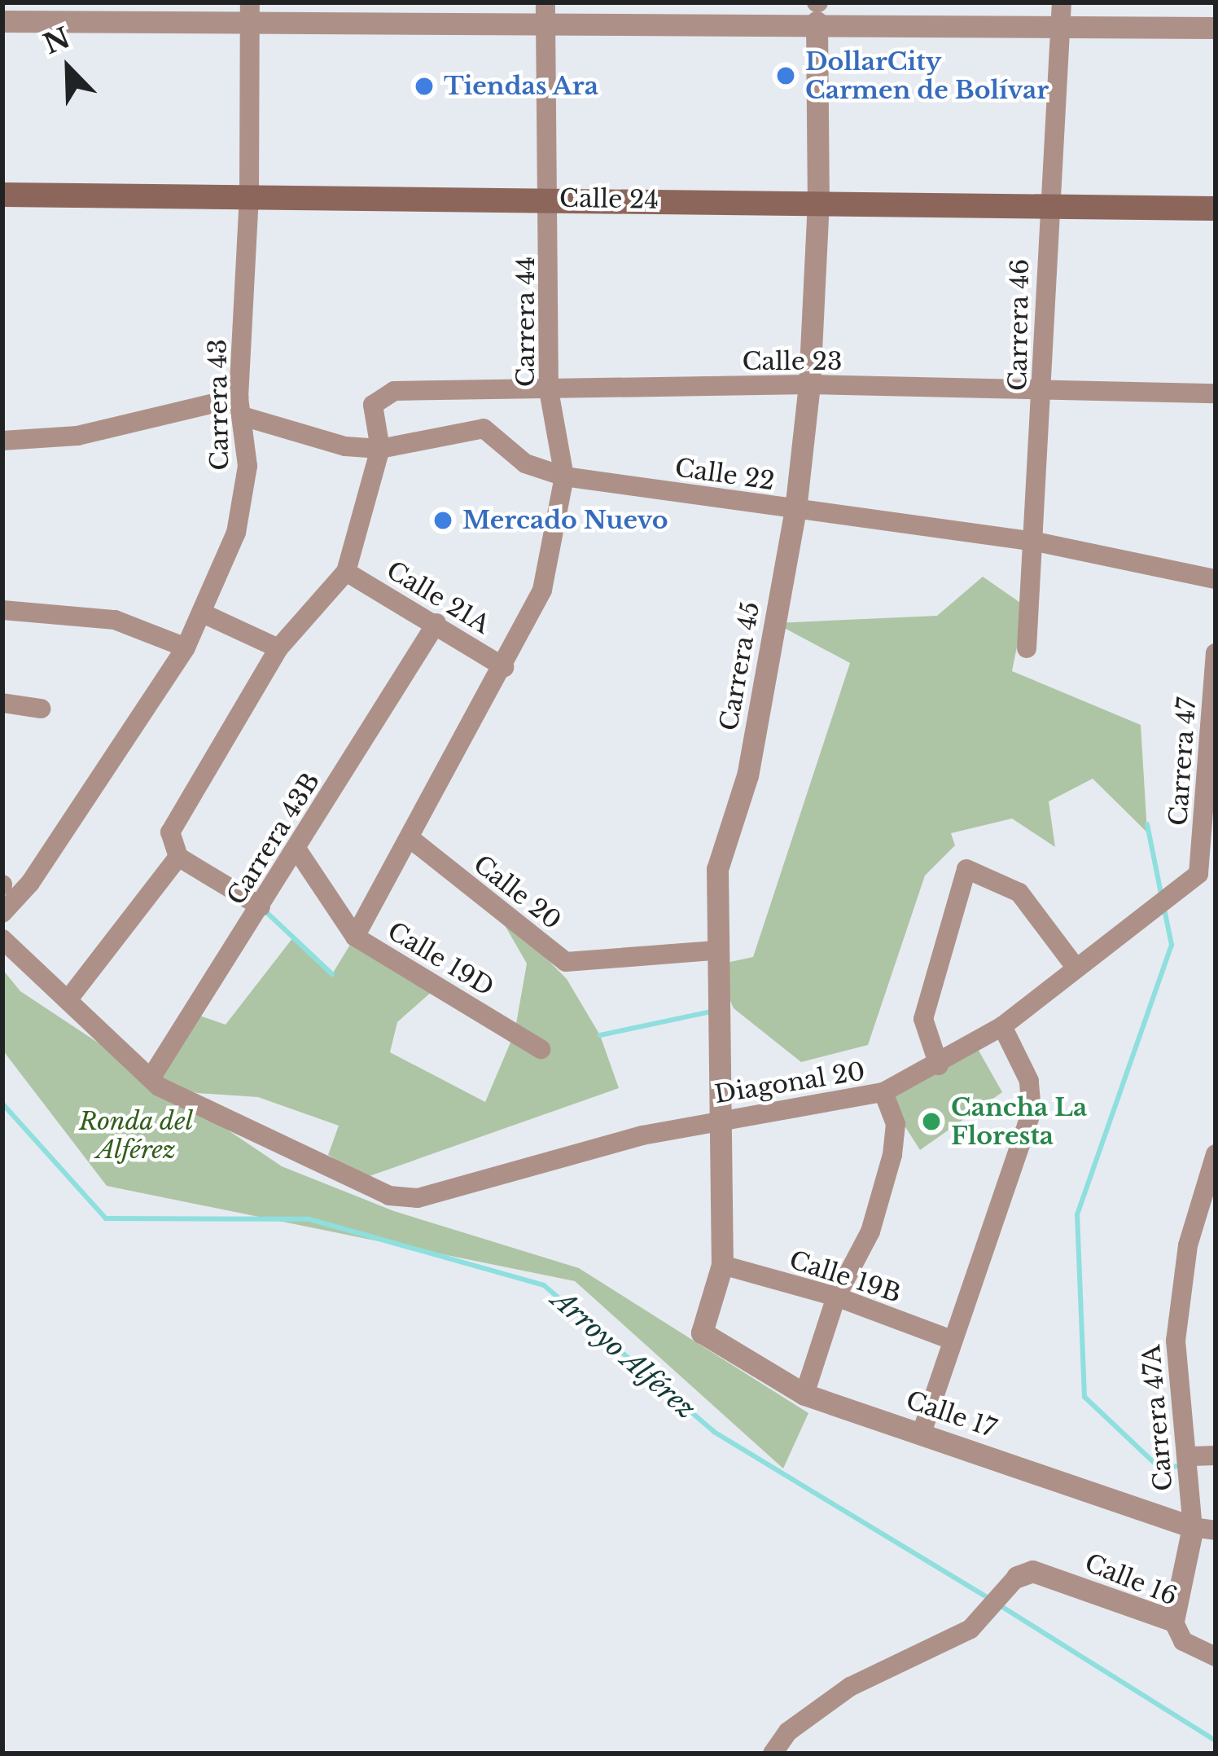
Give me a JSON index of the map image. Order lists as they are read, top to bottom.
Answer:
{
  "streets": {
    "main road": ["Calle 24"],
    "street": [
      "Carrera 44",
      "Carrera 46",
      "Calle 23",
      "Carrera 43",
      "Calle 22",
      "Calle 21A",
      "Carrera 45",
      "Carrera 47",
      "Carrera 43B",
      "Calle 20",
      "Calle 19D",
      "Diagonal 20",
      "Calle 19B",
      "Calle 17",
      "Carrera 47A",
      "Calle 16"
    ]
  },
  "crossings": [
    ["Calle 24", "Carrera 44"],
    ["Calle 24", "Carrera 46"],
    ["Calle 24", "Carrera 43"],
    ["Calle 24", "Carrera 45"],
    ["Carrera 44", "Calle 23"],
    ["Carrera 44", "Calle 22"],
    ["Carrera 44", "Calle 21A"],
    ["Carrera 44", "Calle 20"],
    ["Carrera 44", "Calle 19D"],
    ["Carrera 46", "Calle 23"],
    ["Carrera 46", "Calle 22"],
    ["Calle 23", "Calle 22"],
    ["Calle 23", "Carrera 45"],
    ["Carrera 43", "Calle 22"],
    ["Calle 22", "Carrera 45"],
    ["Calle 21A", "Carrera 43B"],
    ["Carrera 45", "Calle 20"],
    ["Carrera 45", "Diagonal 20"],
    ["Carrera 45", "Calle 19B"],
    ["Carrera 45", "Calle 17"],
    ["Carrera 47", "Diagonal 20"],
    ["Carrera 43B", "Calle 19D"],
    ["Carrera 43B", "Diagonal 20"],
    ["Calle 17", "Carrera 47A"],
    ["Carrera 47A", "Calle 16"]
  ],
  "water": ["Arroyo Alférez"],
  "parks": ["Ronda del Alférez"],
  "places": [
    "DollarCity Carmen de Bolívar",
    "Tiendas Ara",
    "Mercado Nuevo",
    "Cancha La Floresta"
  ],
  "north": "top left"
}
